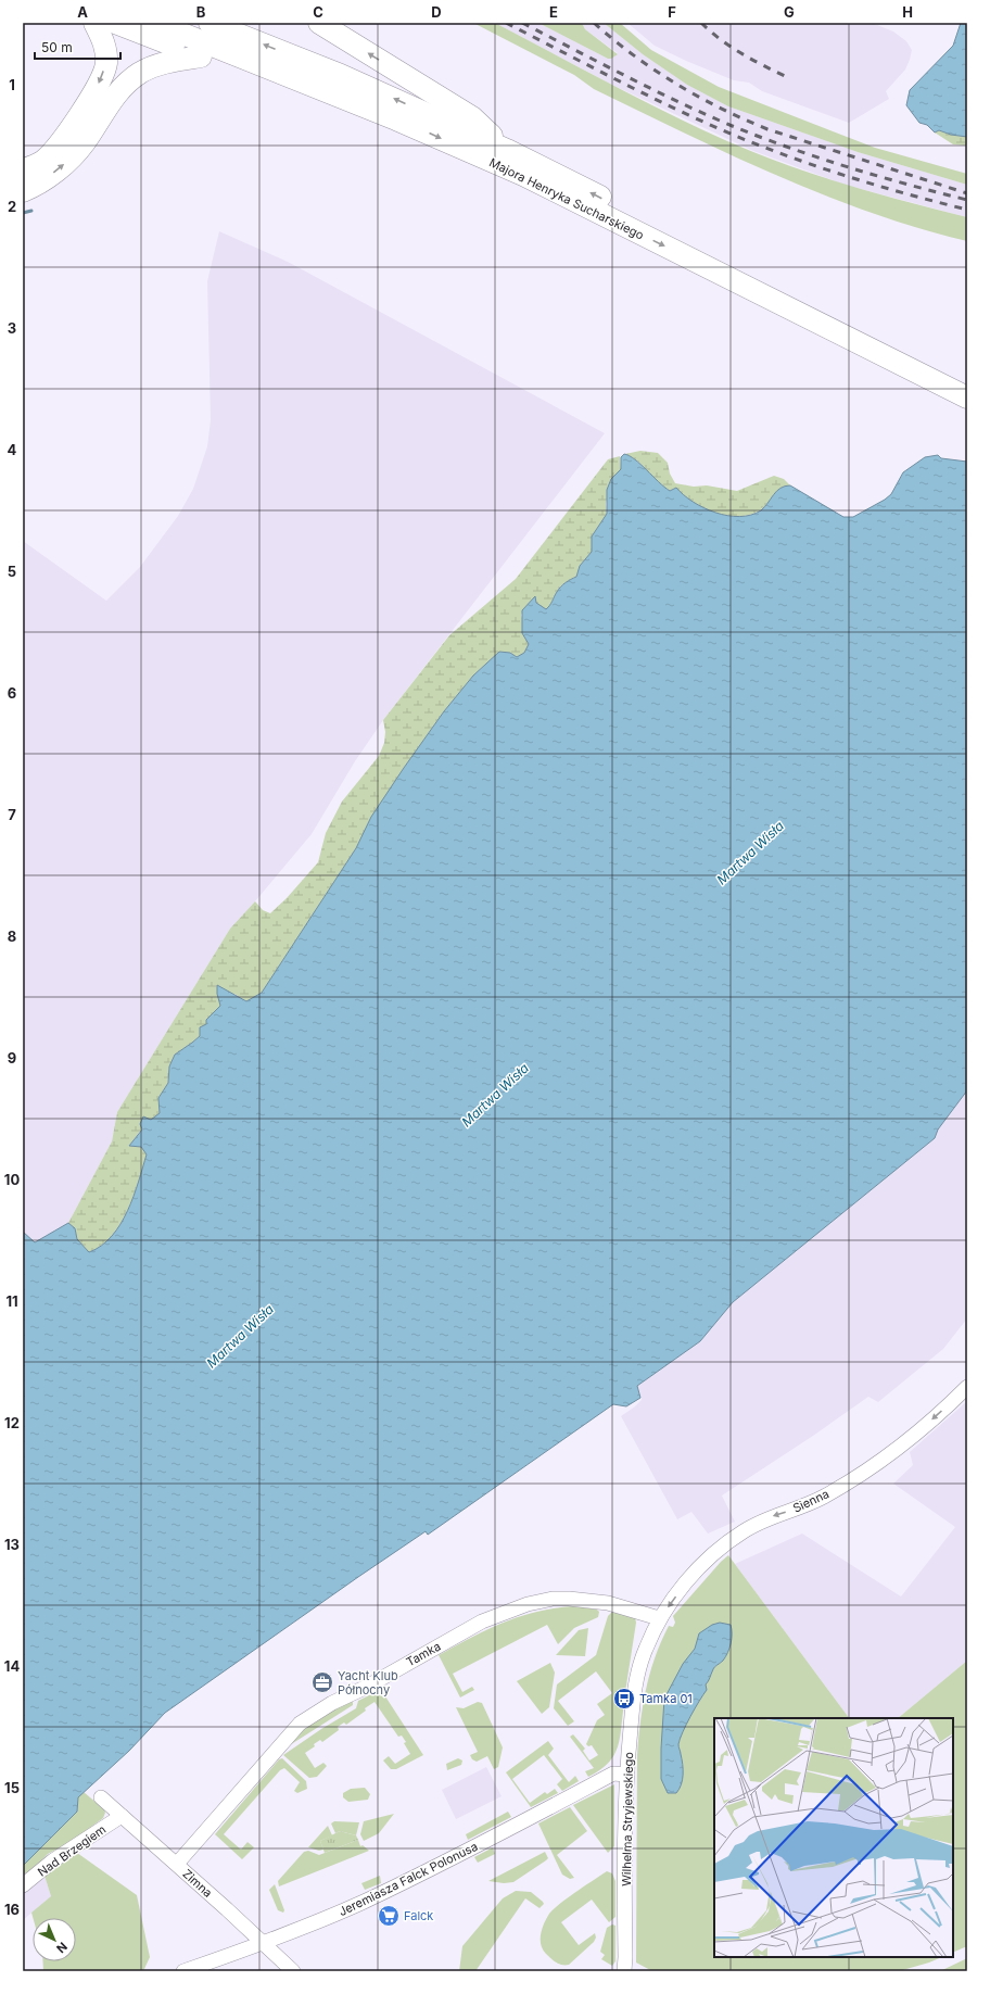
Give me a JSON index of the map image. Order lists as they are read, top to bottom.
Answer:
{
  "streets": {
    "highway": ["Majora Henryka Sucharskiego"],
    "street": [
      "Sienna",
      "Tamka",
      "Wilhelma Stryjewskiego",
      "Nad Brzegiem",
      "Jeremiasza Falck Polonusa",
      "Zimna"
    ]
  },
  "crossings": [
    ["Sienna", "Tamka"],
    ["Sienna", "Wilhelma Stryjewskiego"],
    ["Tamka", "Wilhelma Stryjewskiego"],
    ["Tamka", "Zimna"],
    ["Wilhelma Stryjewskiego", "Jeremiasza Falck Polonusa"],
    ["Nad Brzegiem", "Zimna"],
    ["Jeremiasza Falck Polonusa", "Zimna"]
  ],
  "one_way": ["Sienna"],
  "water": ["Martwa Wisła"],
  "places": {
    "office": ["Yacht Klub Północny"],
    "bus stop": ["Tamka 01"],
    "supermarket": ["Falck"]
  },
  "scale_bar": "50 m",
  "north": "bottom right",
  "grid": {
    "columns": [
      "A",
      "B",
      "C",
      "D",
      "E",
      "F",
      "G",
      "H"
    ],
    "rows": [
      "1",
      "2",
      "3",
      "4",
      "5",
      "6",
      "7",
      "8",
      "9",
      "10",
      "11",
      "12",
      "13",
      "14",
      "15",
      "16"
    ]
  }
}
